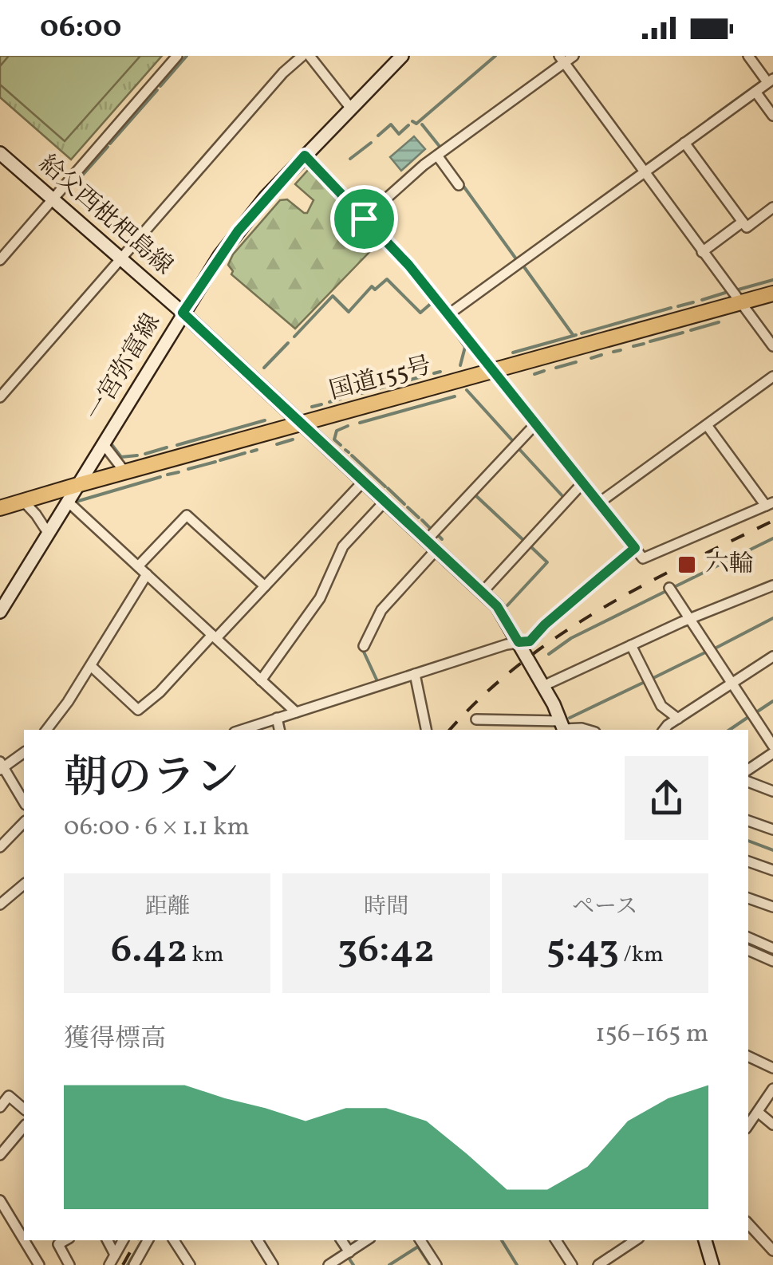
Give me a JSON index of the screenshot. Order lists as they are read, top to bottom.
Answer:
{
  "streets": {
    "highway": ["国道155号"],
    "main road": ["給父西枇杷島線", "一宮弥富線"]
  },
  "crossings": [
    ["給父西枇杷島線", "一宮弥富線"],
    ["給父西枇杷島線", "国道155号"],
    ["一宮弥富線", "国道155号"]
  ],
  "places": {
    "transit": ["六輪"]
  },
  "page": {
    "status": "06:00",
    "heading": ["朝のラン", "06:00 · 6 × 1.1 km"],
    "stats": [
      ["距離", "6.42 km"],
      ["時間", "36:42"],
      ["ペース", "5:43 /km"]
    ],
    "chart": ["獲得標高", "156–165 m"]
  }
}
